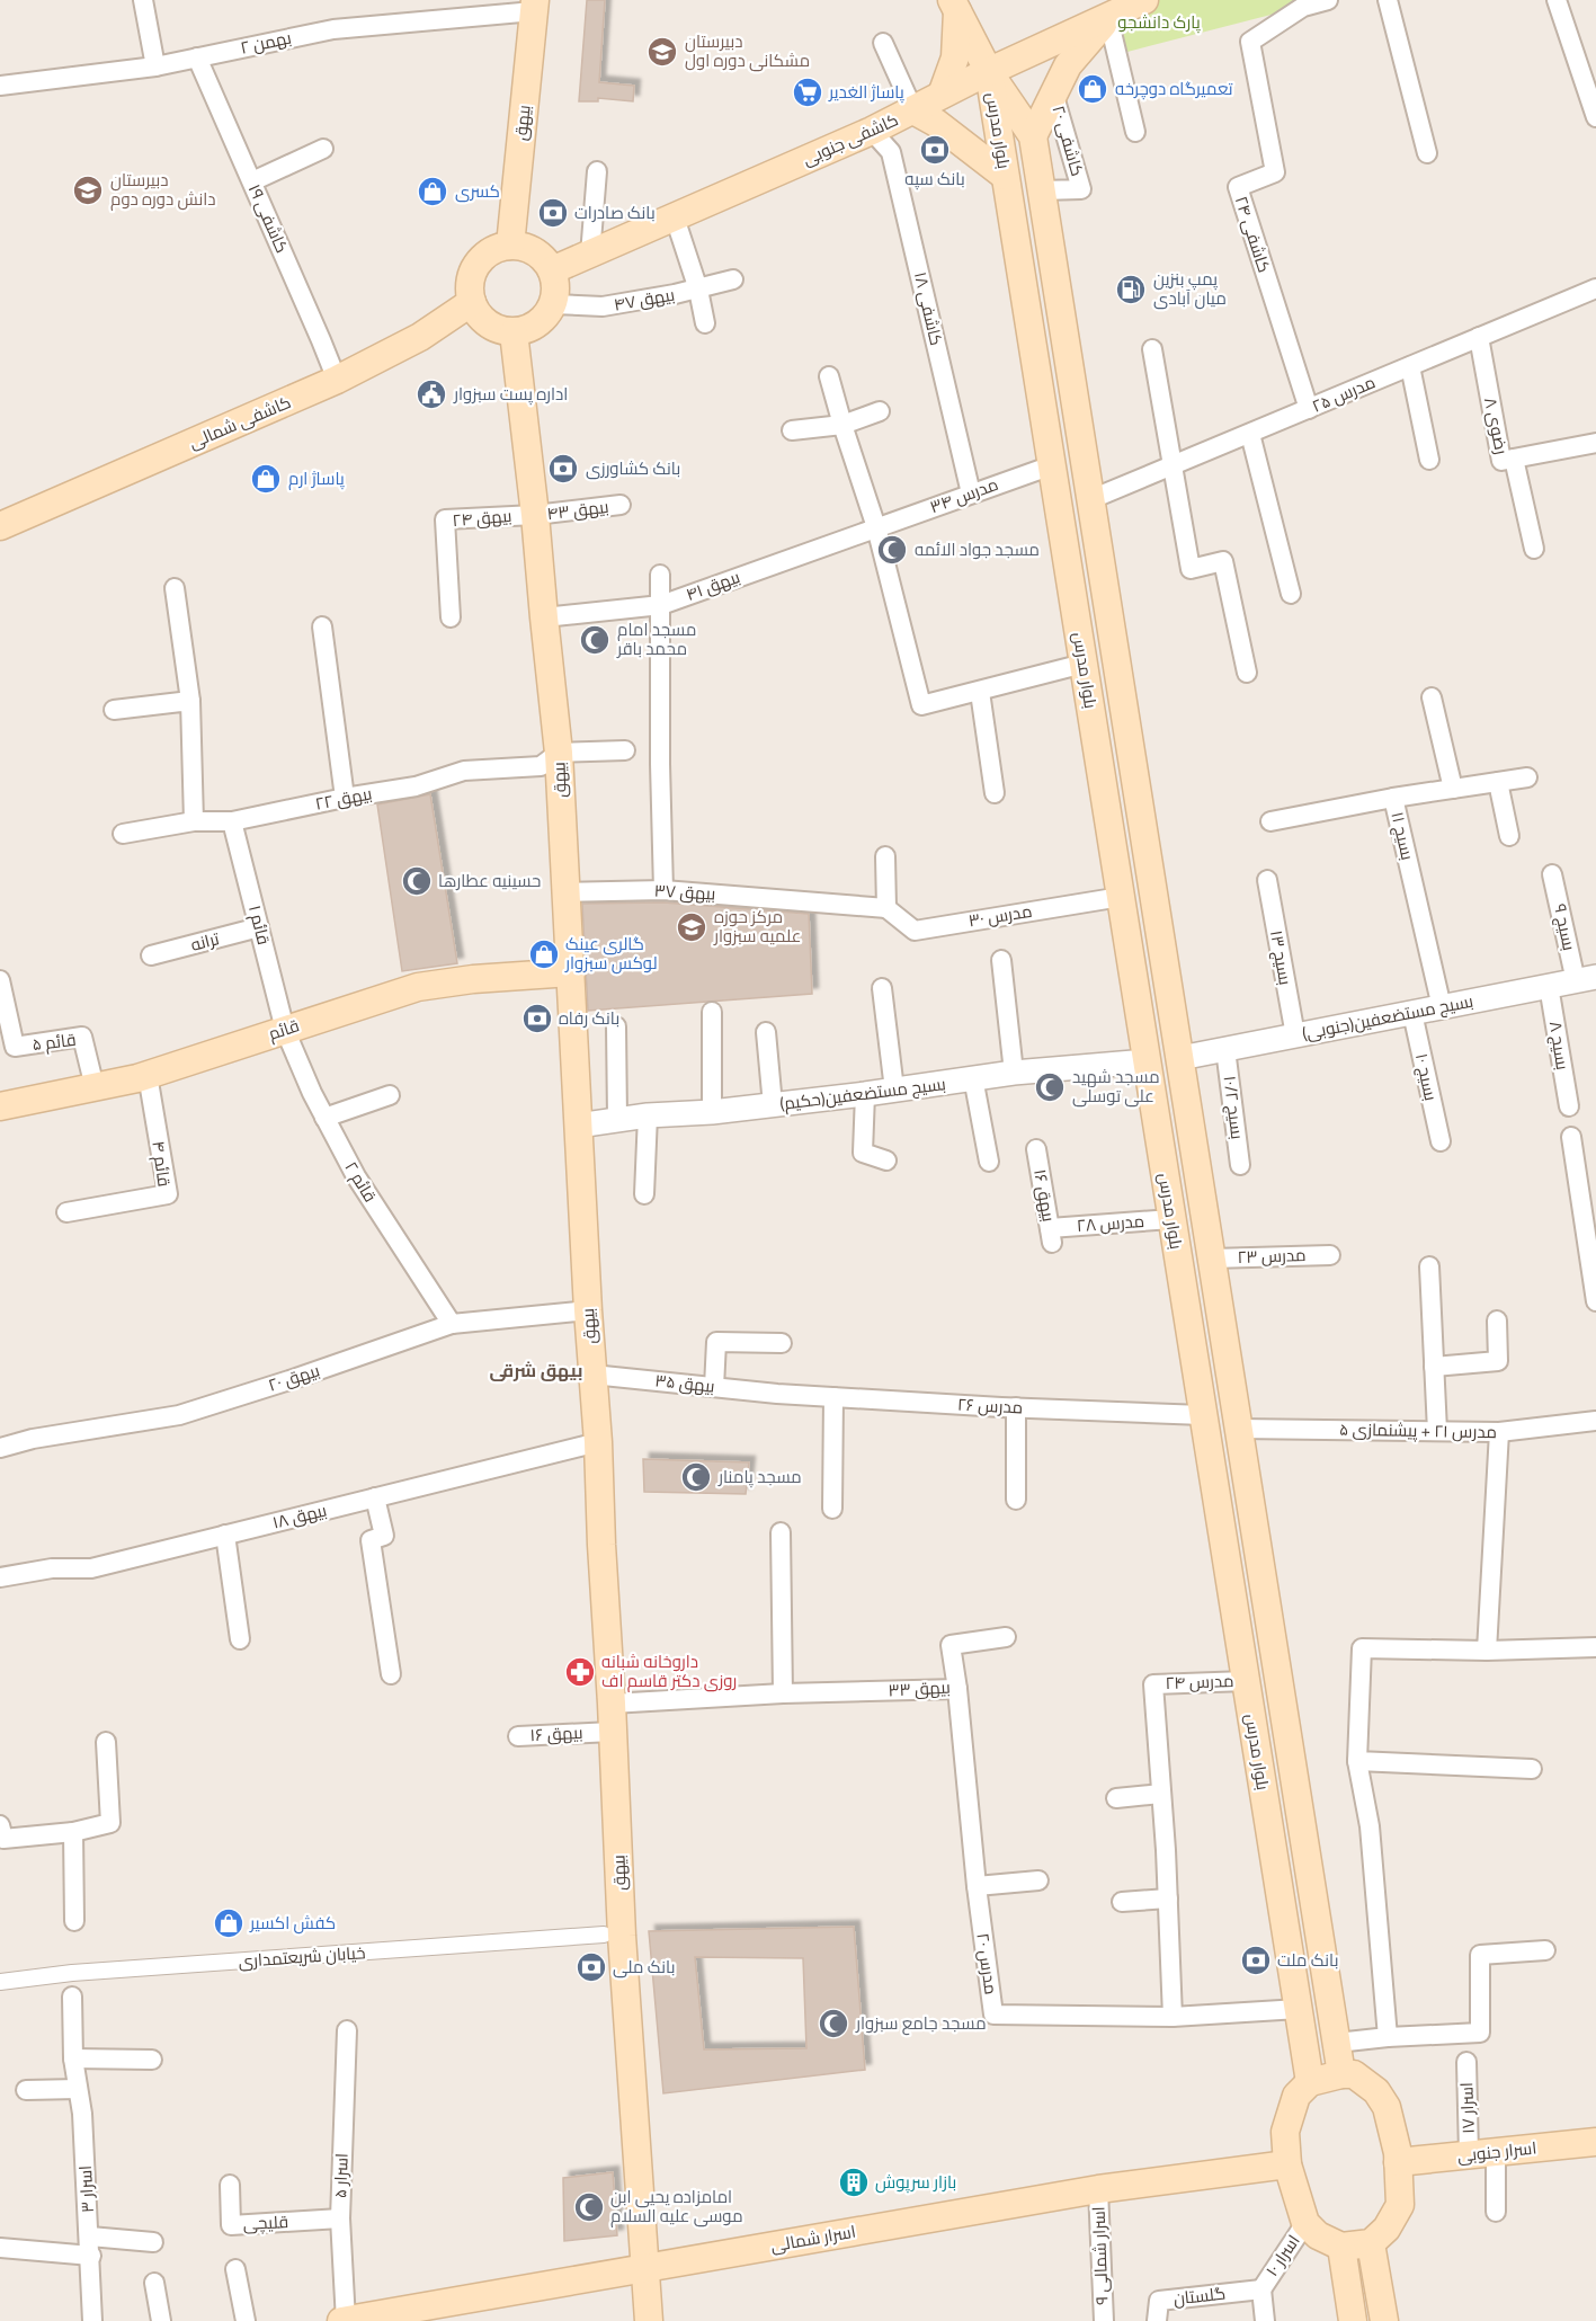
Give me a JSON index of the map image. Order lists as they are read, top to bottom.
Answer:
{
  "streets": {
    "main road": [
      "بیهق",
      "بلوار مدرس",
      "کاشفی جنوبی",
      "کاشفی شمالی",
      "قائم",
      "اسرار جنوبی",
      "اسرار شمالی"
    ],
    "street": [
      "بهمن ۲",
      "کاشفی ۲۰",
      "کاشفی ۱۹",
      "کاشفی ۲۴",
      "بیهق ۴۷",
      "کاشفی ۱۸",
      "مدرس ۲۵",
      "رضوی ۸",
      "مدرس ۳۴",
      "بیهق ۴۳",
      "بیهق ۲۴",
      "بیهق ۴۱",
      "بیهق ۲۲",
      "بسیج ۱۱",
      "بیهق ۳۷",
      "مدرس ۳۰",
      "قائم ۱",
      "بسیج ۹",
      "ترانه",
      "بسیج ۱۳",
      "بسیج مستضعفین(جنوبی)",
      "قائم ۵",
      "بسیج ۸",
      "بسیج ۱۰",
      "بسیج مستضعفین(حکیم)",
      "بسیج ۱۰/۲",
      "قائم ۴",
      "قائم ۲",
      "بیهق ۱۶",
      "مدرس ۲۸",
      "مدرس ۲۳",
      "بیهق ۲۰",
      "بیهق ۳۵",
      "مدرس ۲۶",
      "مدرس ۲۱ + پیشنمازی ۵",
      "بیهق ۱۸",
      "مدرس ۲۴",
      "بیهق ۳۳",
      "خیابان شریعتمداری",
      "مدرس ۲۰",
      "اسرار ۱۷",
      "اسرار ۵",
      "اسرار ۳",
      "قلیچی",
      "اسرار شمالی ۹",
      "اسرار ۱۰",
      "گلستان"
    ]
  },
  "crossings": [
    ["بهمن ۲", "بیهق"],
    ["بهمن ۲", "کاشفی ۱۹"],
    ["بیهق", "کاشفی جنوبی"],
    ["بیهق", "بیهق ۴۷"],
    ["بیهق", "کاشفی شمالی"],
    ["بیهق", "بیهق ۴۳"],
    ["بیهق", "بیهق ۲۴"],
    ["بیهق", "بیهق ۴۱"],
    ["بیهق", "بیهق ۲۲"],
    ["بیهق", "بیهق ۳۷"],
    ["بیهق", "قائم"],
    ["بیهق", "بسیج مستضعفین(حکیم)"],
    ["بیهق", "بیهق ۱۶"],
    ["بیهق", "بیهق ۲۰"],
    ["بیهق", "بیهق ۳۵"],
    ["بیهق", "بیهق ۱۸"],
    ["بیهق", "بیهق ۳۳"],
    ["بیهق", "اسرار شمالی"],
    ["بلوار مدرس", "کاشفی جنوبی"],
    ["بلوار مدرس", "کاشفی ۲۰"],
    ["بلوار مدرس", "مدرس ۲۵"],
    ["بلوار مدرس", "مدرس ۳۴"],
    ["بلوار مدرس", "مدرس ۳۰"],
    ["بلوار مدرس", "بسیج مستضعفین(جنوبی)"],
    ["بلوار مدرس", "بسیج مستضعفین(حکیم)"],
    ["بلوار مدرس", "مدرس ۲۸"],
    ["بلوار مدرس", "مدرس ۲۳"],
    ["بلوار مدرس", "مدرس ۲۶"],
    ["بلوار مدرس", "مدرس ۲۱ + پیشنمازی ۵"],
    ["بلوار مدرس", "مدرس ۲۴"],
    ["بلوار مدرس", "مدرس ۲۰"],
    ["بلوار مدرس", "اسرار جنوبی"],
    ["بلوار مدرس", "اسرار شمالی"],
    ["بلوار مدرس", "اسرار ۱۰"],
    ["کاشفی جنوبی", "بیهق ۴۷"],
    ["کاشفی جنوبی", "کاشفی ۱۸"],
    ["کاشفی جنوبی", "کاشفی شمالی"],
    ["کاشفی ۱۹", "کاشفی شمالی"],
    ["کاشفی ۲۴", "مدرس ۲۵"],
    ["بیهق ۴۷", "کاشفی شمالی"],
    ["کاشفی ۱۸", "مدرس ۳۴"],
    ["مدرس ۲۵", "رضوی ۸"],
    ["مدرس ۳۴", "بیهق ۴۱"],
    ["بیهق ۴۳", "بیهق ۲۴"],
    ["بیهق ۲۲", "قائم ۱"],
    ["بسیج ۱۱", "بسیج مستضعفین(جنوبی)"],
    ["بیهق ۳۷", "مدرس ۳۰"],
    ["قائم ۱", "ترانه"],
    ["قائم ۱", "قائم"],
    ["قائم ۱", "قائم ۲"],
    ["بسیج ۹", "بسیج مستضعفین(جنوبی)"],
    ["بسیج ۱۳", "بسیج مستضعفین(جنوبی)"],
    ["بسیج مستضعفین(جنوبی)", "بسیج ۸"],
    ["بسیج مستضعفین(جنوبی)", "بسیج ۱۰"],
    ["بسیج مستضعفین(جنوبی)", "بسیج ۱۰/۲"],
    ["قائم", "قائم ۵"],
    ["قائم", "قائم ۴"],
    ["قائم", "قائم ۲"],
    ["قائم ۲", "بیهق ۲۰"],
    ["بیهق ۱۶", "مدرس ۲۸"],
    ["بیهق ۳۵", "مدرس ۲۶"],
    ["بیهق ۳۳", "مدرس ۲۰"],
    ["اسرار ۱۷", "اسرار جنوبی"],
    ["اسرار جنوبی", "اسرار شمالی"],
    ["اسرار جنوبی", "اسرار ۱۰"],
    ["اسرار ۵", "قلیچی"],
    ["اسرار ۵", "اسرار شمالی"],
    ["اسرار شمالی", "اسرار شمالی ۹"],
    ["اسرار شمالی", "اسرار ۱۰"],
    ["اسرار ۱۰", "گلستان"]
  ],
  "districts": ["بیهق شرقی"],
  "parks": ["پارک دانشجو"],
  "places": {
    "school or university": ["دبیرستان مشکانی دوره اول", "دبیرستان دانش دوره دوم", "مرکز حوزه علمیه سبزوار"],
    "shop": [
      "تعمیرگاه دوچرخه",
      "کسری",
      "پاساژ ارم",
      "گالری عینک لوکس سبزوار",
      "کفش اکسیر"
    ],
    "supermarket": ["پاساژ الغدیر"],
    "bank": [
      "بانک سپه",
      "بانک صادرات",
      "بانک کشاورزی",
      "بانک رفاه",
      "بانک ملت",
      "بانک ملی"
    ],
    "fuel station": ["پمپ بنزین میان آبادی"],
    "public building": ["اداره پست سبزوار"],
    "mosque": [
      "مسجد جواد الائمه",
      "مسجد امام محمد باقر",
      "حسینیه عطارها",
      "مسجد شهید علی توسلی",
      "مسجد پامنار",
      "مسجد جامع سبزوار",
      "امامزاده یحیی ابن موسی علیه السلام"
    ],
    "pharmacy": ["داروخانه شبانه روزی دکتر قاسم اف"],
    "building": ["بازار سرپوش"]
  }
}
